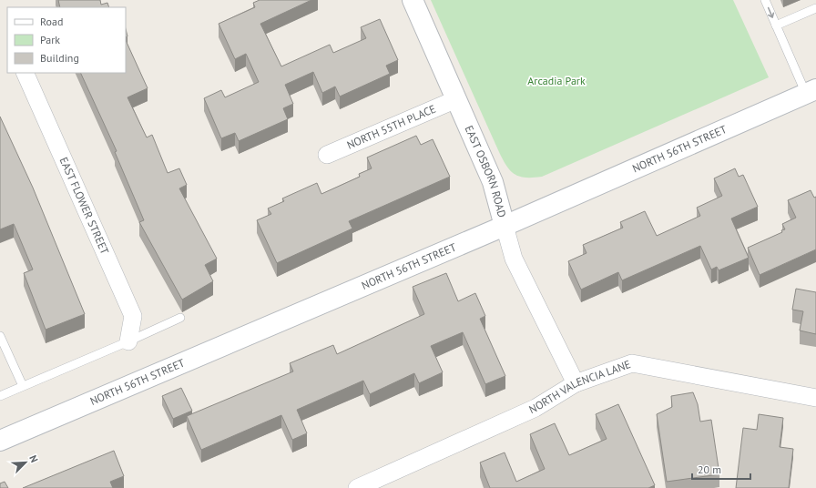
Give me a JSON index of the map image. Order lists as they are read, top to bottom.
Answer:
{
  "streets": {
    "main road": ["NORTH 56TH STREET", "EAST OSBORN ROAD"],
    "street": ["NORTH 55TH PLACE", "EAST FLOWER STREET", "NORTH VALENCIA LANE"]
  },
  "crossings": [
    ["NORTH 55TH PLACE", "EAST OSBORN ROAD"],
    ["NORTH 56TH STREET", "EAST OSBORN ROAD"],
    ["EAST OSBORN ROAD", "NORTH VALENCIA LANE"]
  ],
  "parks": ["Arcadia Park"],
  "legend": ["Road", "Park", "Building"],
  "scale_bar": "20 m",
  "north": "top right"
}
